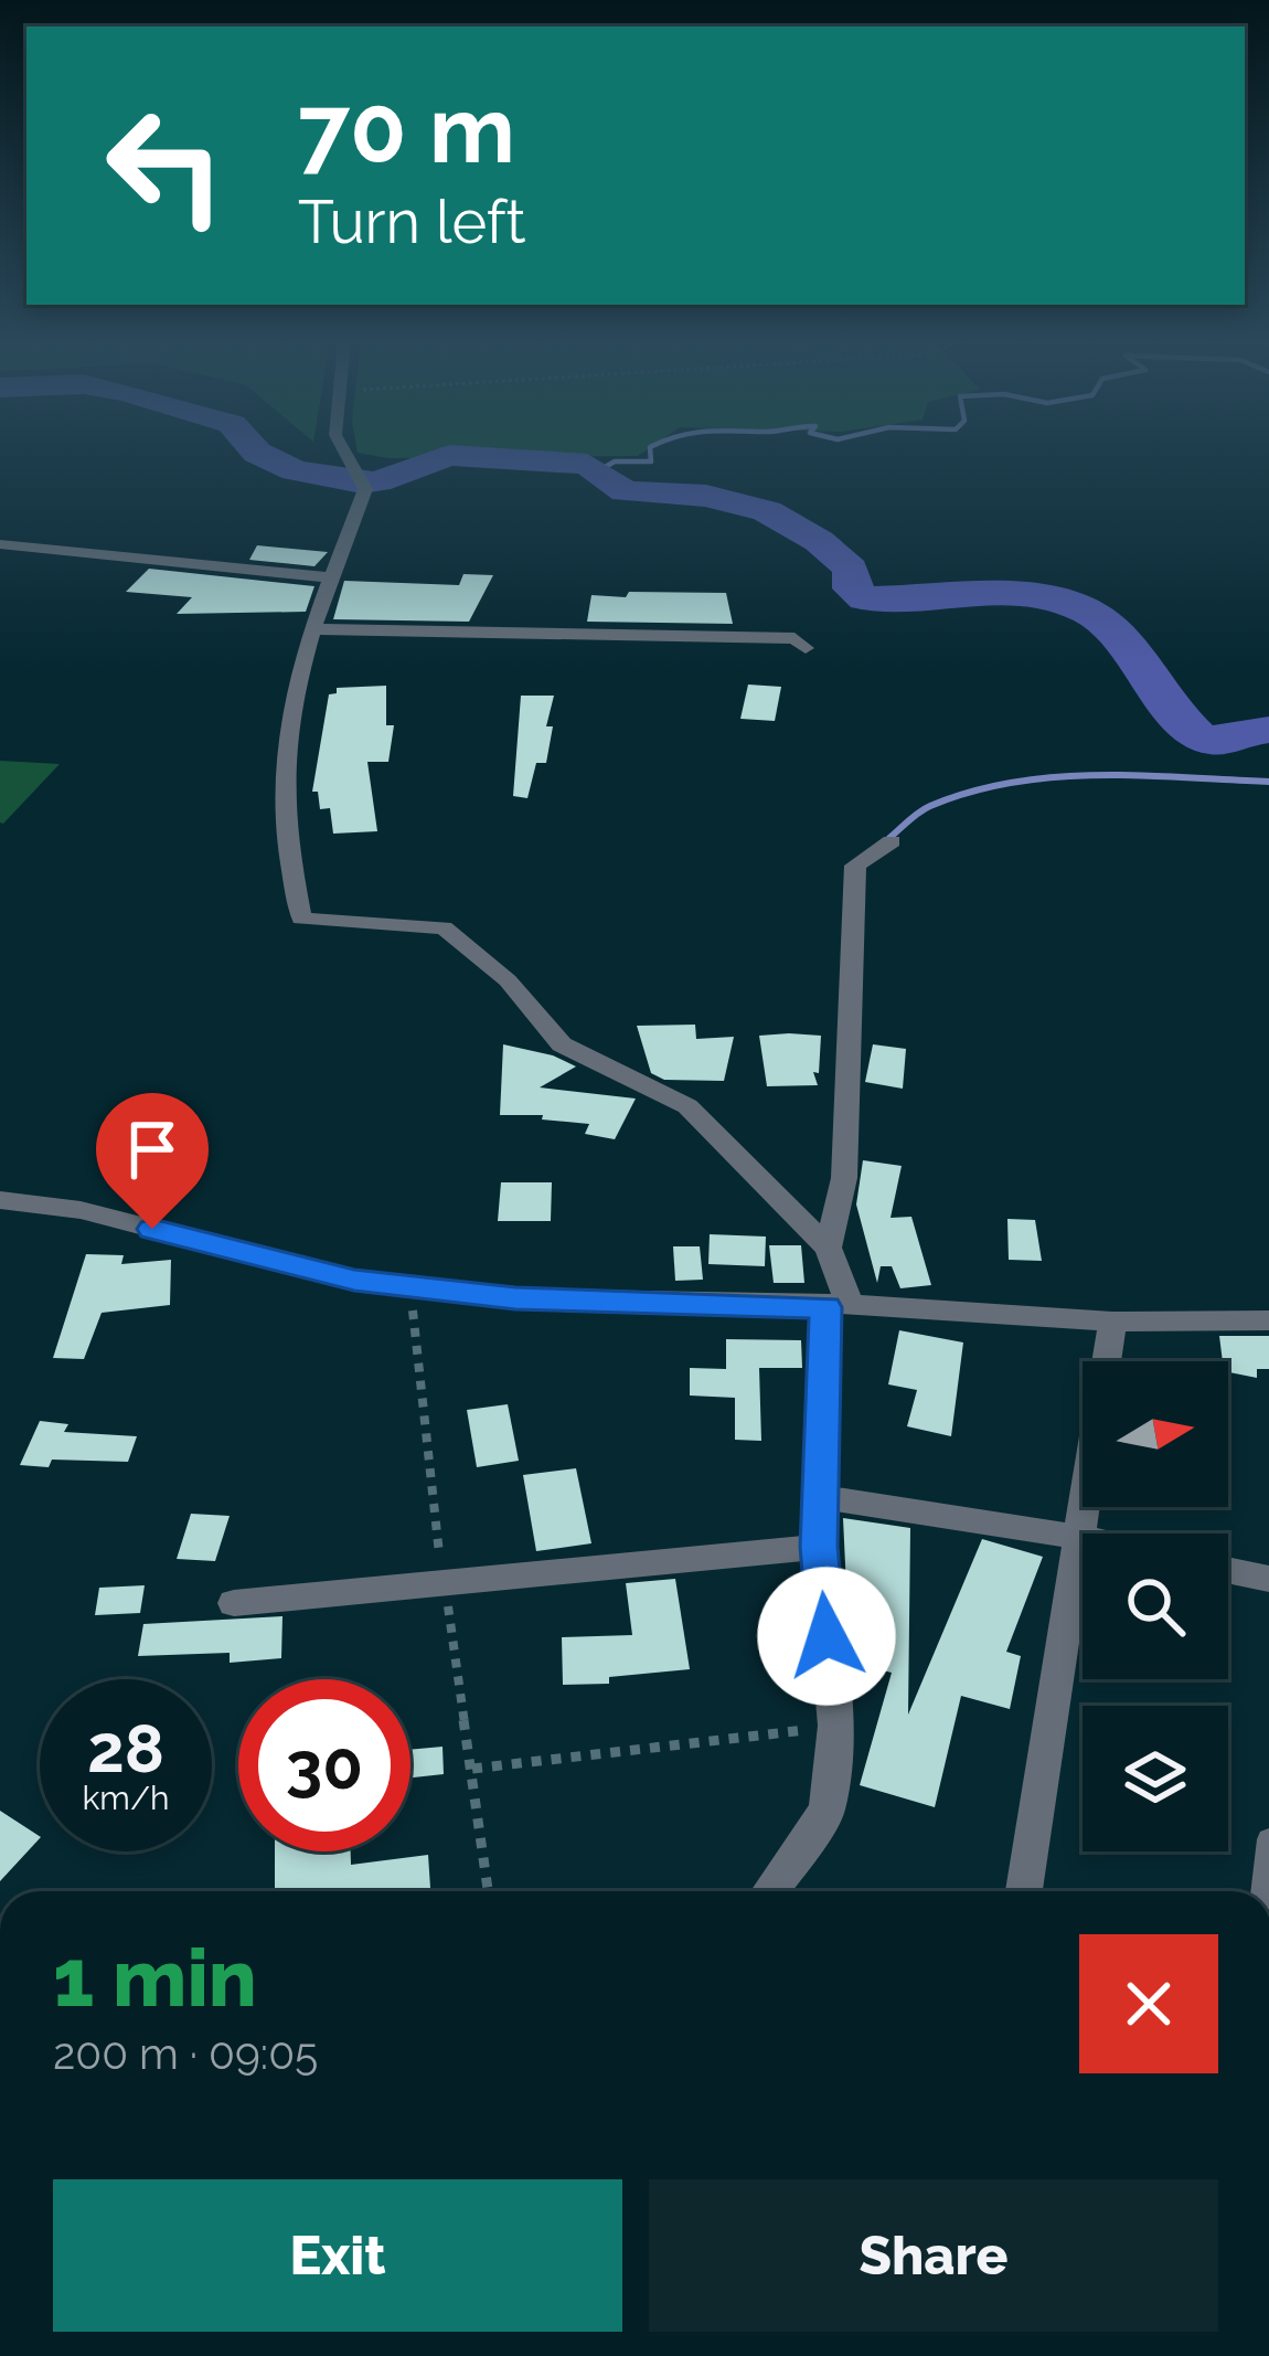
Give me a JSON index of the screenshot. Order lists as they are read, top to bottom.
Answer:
{
  "north": "right",
  "page": {
    "turn": ["70 m", "Turn left"],
    "speed": "28 km/h",
    "limit": "30",
    "heading": ["1 min", "200 m · 09:05"],
    "buttons": ["Exit", "Share"]
  }
}
